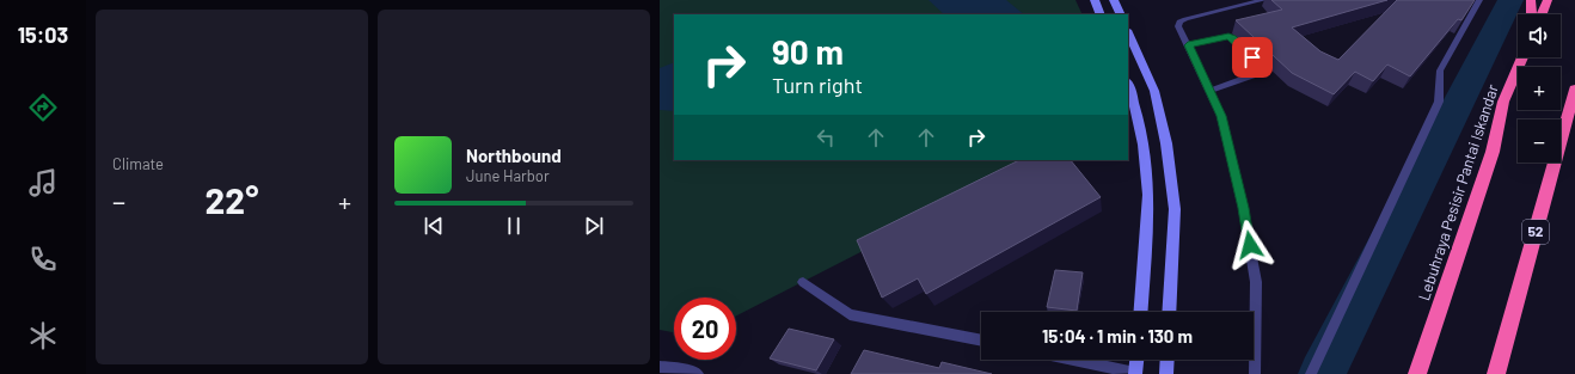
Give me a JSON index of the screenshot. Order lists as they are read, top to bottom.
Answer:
{
  "streets": {
    "highway": ["Lebuhraya Pesisir Pantai Iskandar", "52"]
  },
  "page": {
    "tabs": "15:03",
    "tile": "Climate",
    "map_buttons": ["+", "−"],
    "turn": ["90 m", "Turn right"],
    "song": ["Northbound", "June Harbor"],
    "heat": ["−", "22°", "+"],
    "limit": "20",
    "trip": "15:04 · 1 min · 130 m"
  }
}
